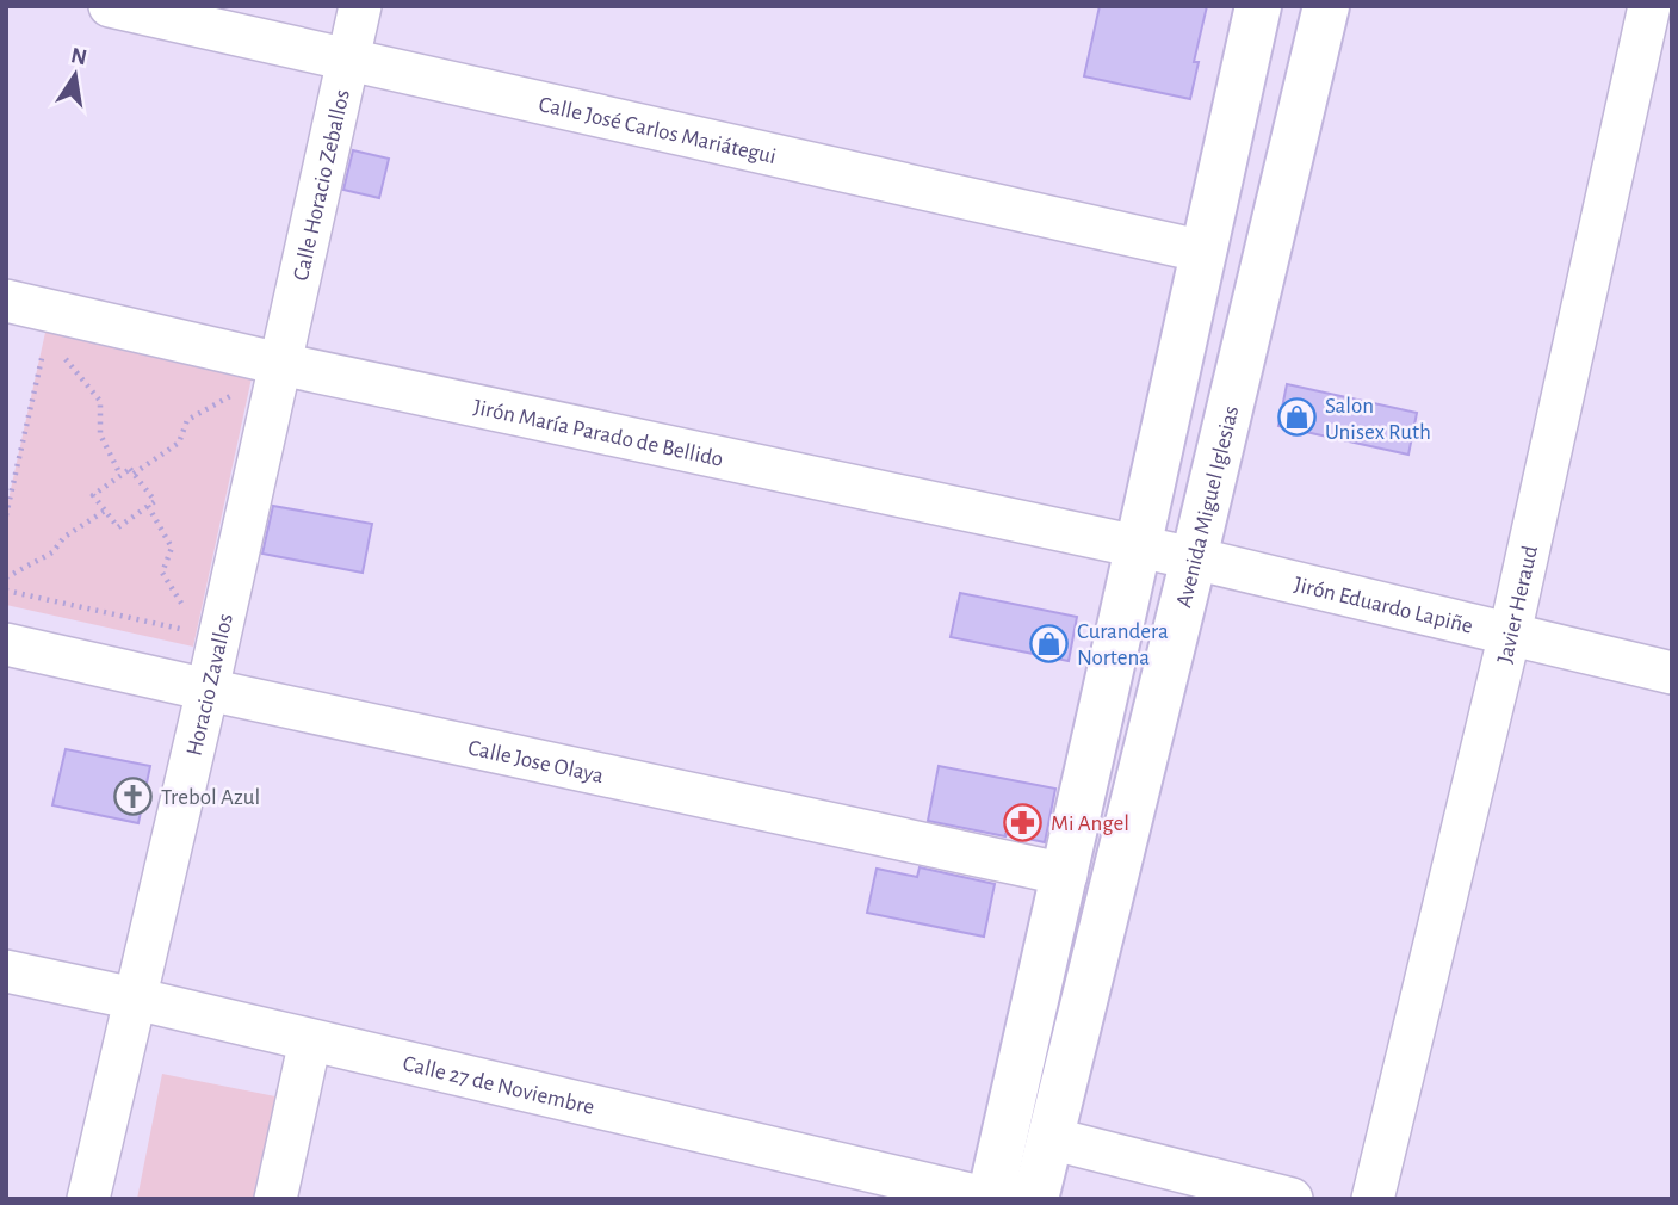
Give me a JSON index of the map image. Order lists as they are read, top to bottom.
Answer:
{
  "streets": {
    "main road": ["Avenida Miguel Iglesias"],
    "street": [
      "Calle José Carlos Mariátegui",
      "Calle Horacio Zeballos",
      "Jirón María Parado de Bellido",
      "Jirón Eduardo Lapiñe",
      "Javier Heraud",
      "Horacio Zavallos",
      "Calle Jose Olaya",
      "Calle 27 de Noviembre"
    ]
  },
  "crossings": [
    ["Calle José Carlos Mariátegui", "Calle Horacio Zeballos"],
    ["Calle Horacio Zeballos", "Jirón María Parado de Bellido"],
    ["Calle Horacio Zeballos", "Horacio Zavallos"],
    ["Jirón María Parado de Bellido", "Avenida Miguel Iglesias"],
    ["Jirón María Parado de Bellido", "Jirón Eduardo Lapiñe"],
    ["Jirón María Parado de Bellido", "Horacio Zavallos"],
    ["Avenida Miguel Iglesias", "Jirón Eduardo Lapiñe"],
    ["Jirón Eduardo Lapiñe", "Javier Heraud"],
    ["Horacio Zavallos", "Calle Jose Olaya"],
    ["Horacio Zavallos", "Calle 27 de Noviembre"]
  ],
  "places": {
    "shop": ["Salon Unisex Ruth", "Curandera Nortena"],
    "church": ["Trebol Azul"],
    "pharmacy": ["Mi Angel"]
  },
  "north": "top"
}
